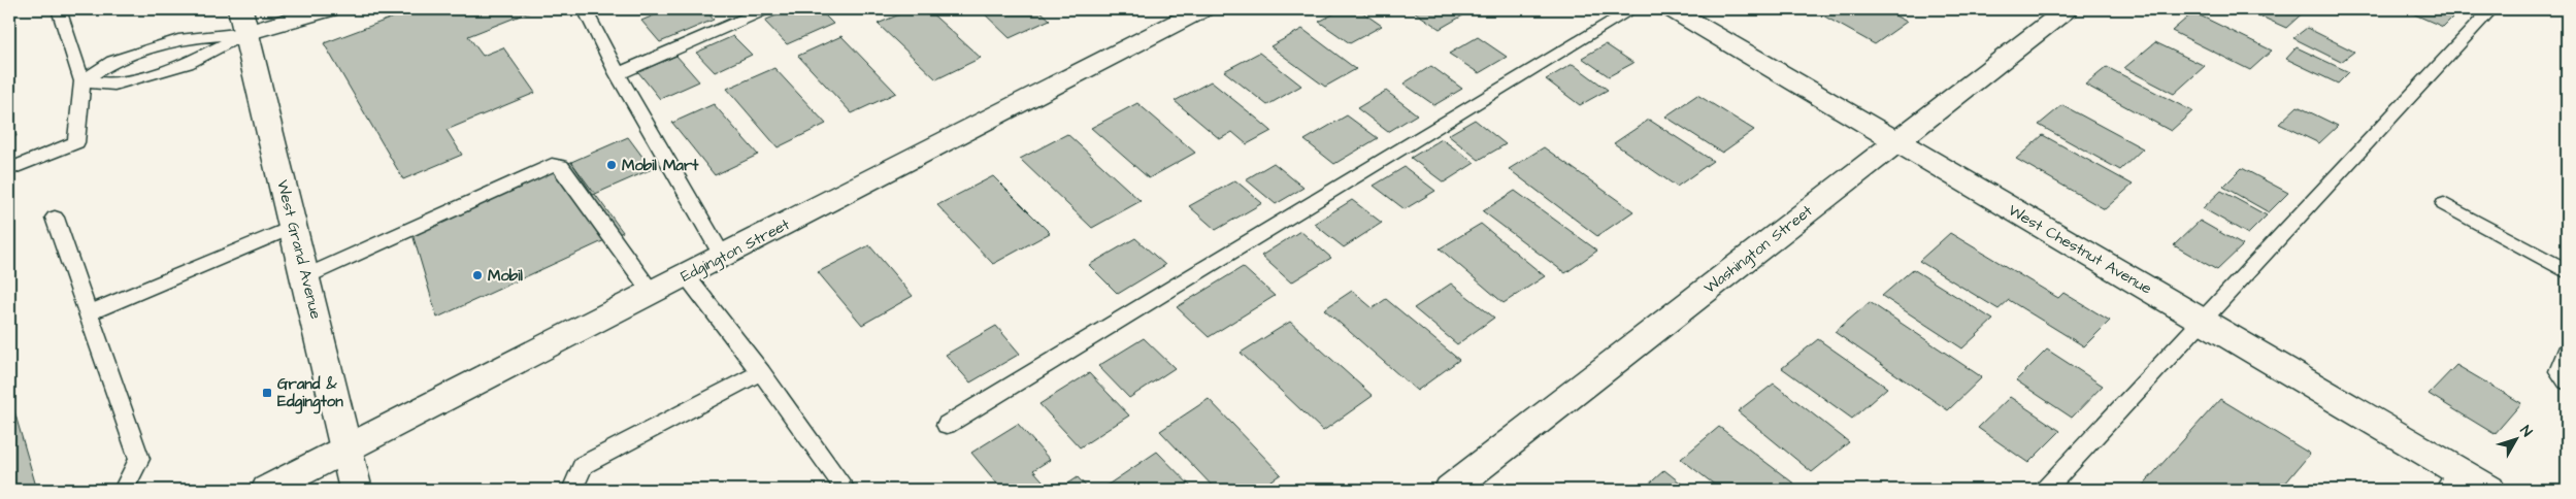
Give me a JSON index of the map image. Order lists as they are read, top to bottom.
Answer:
{
  "streets": {
    "street": [
      "West Grand Avenue",
      "Washington Street",
      "West Chestnut Avenue",
      "Edgington Street"
    ]
  },
  "crossings": [
    ["West Grand Avenue", "Edgington Street"],
    ["Washington Street", "West Chestnut Avenue"]
  ],
  "places": {
    "other": ["Mobil Mart", "Mobil"],
    "transit": ["Grand & Edgington"]
  },
  "north": "top right"
}
